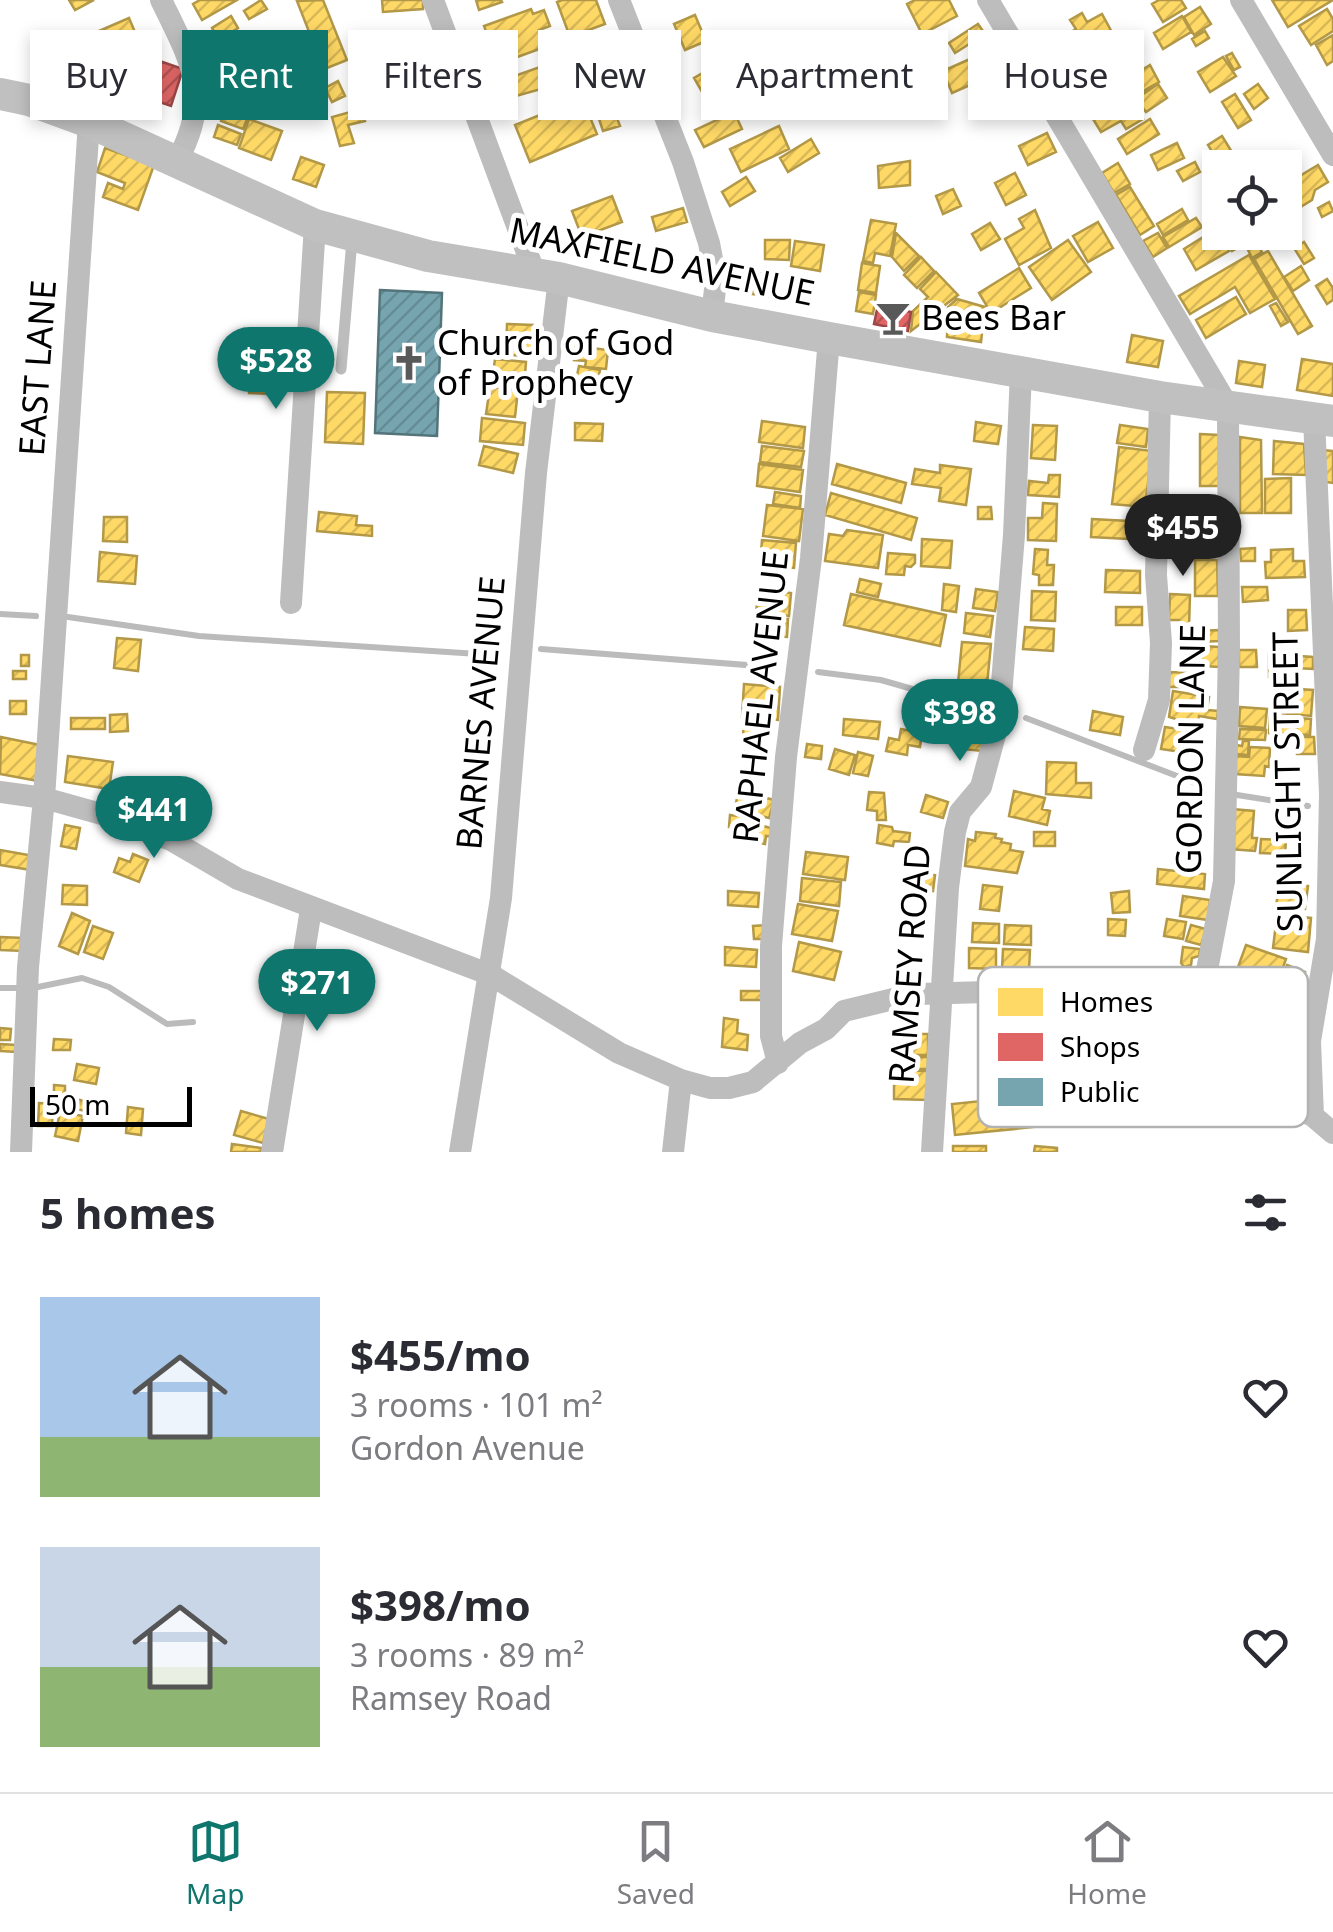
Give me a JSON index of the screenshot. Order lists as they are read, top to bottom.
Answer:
{
  "streets": {
    "main road": ["MAXFIELD AVENUE"],
    "street": [
      "EAST LANE",
      "RAPHAEL AVENUE",
      "BARNES AVENUE",
      "GORDON LANE",
      "SUNLIGHT STREET",
      "RAMSEY ROAD"
    ]
  },
  "crossings": [
    ["MAXFIELD AVENUE", "EAST LANE"],
    ["MAXFIELD AVENUE", "RAPHAEL AVENUE"],
    ["MAXFIELD AVENUE", "BARNES AVENUE"],
    ["MAXFIELD AVENUE", "GORDON LANE"],
    ["MAXFIELD AVENUE", "SUNLIGHT STREET"],
    ["MAXFIELD AVENUE", "RAMSEY ROAD"]
  ],
  "places": {
    "bar": ["Bees Bar"],
    "church": ["Church of God of Prophecy"]
  },
  "legend": ["Homes", "Shops", "Public"],
  "scale_bar": "50 m",
  "page": {
    "chip": [
      "Buy",
      "Rent",
      "Filters",
      "New",
      "Apartment",
      "House"
    ],
    "price": [
      "$528",
      "$455",
      "$398",
      "$441",
      "$271"
    ],
    "scale": "50 m",
    "heading": "5 homes",
    "list": [
      {
        "name": "$455/mo",
        "note": "3 rooms · 101 m² · Gordon Avenue"
      },
      {
        "name": "$398/mo",
        "note": "3 rooms · 89 m² · Ramsey Road"
      }
    ],
    "tabs": ["Map", "Saved", "Home"]
  }
}
